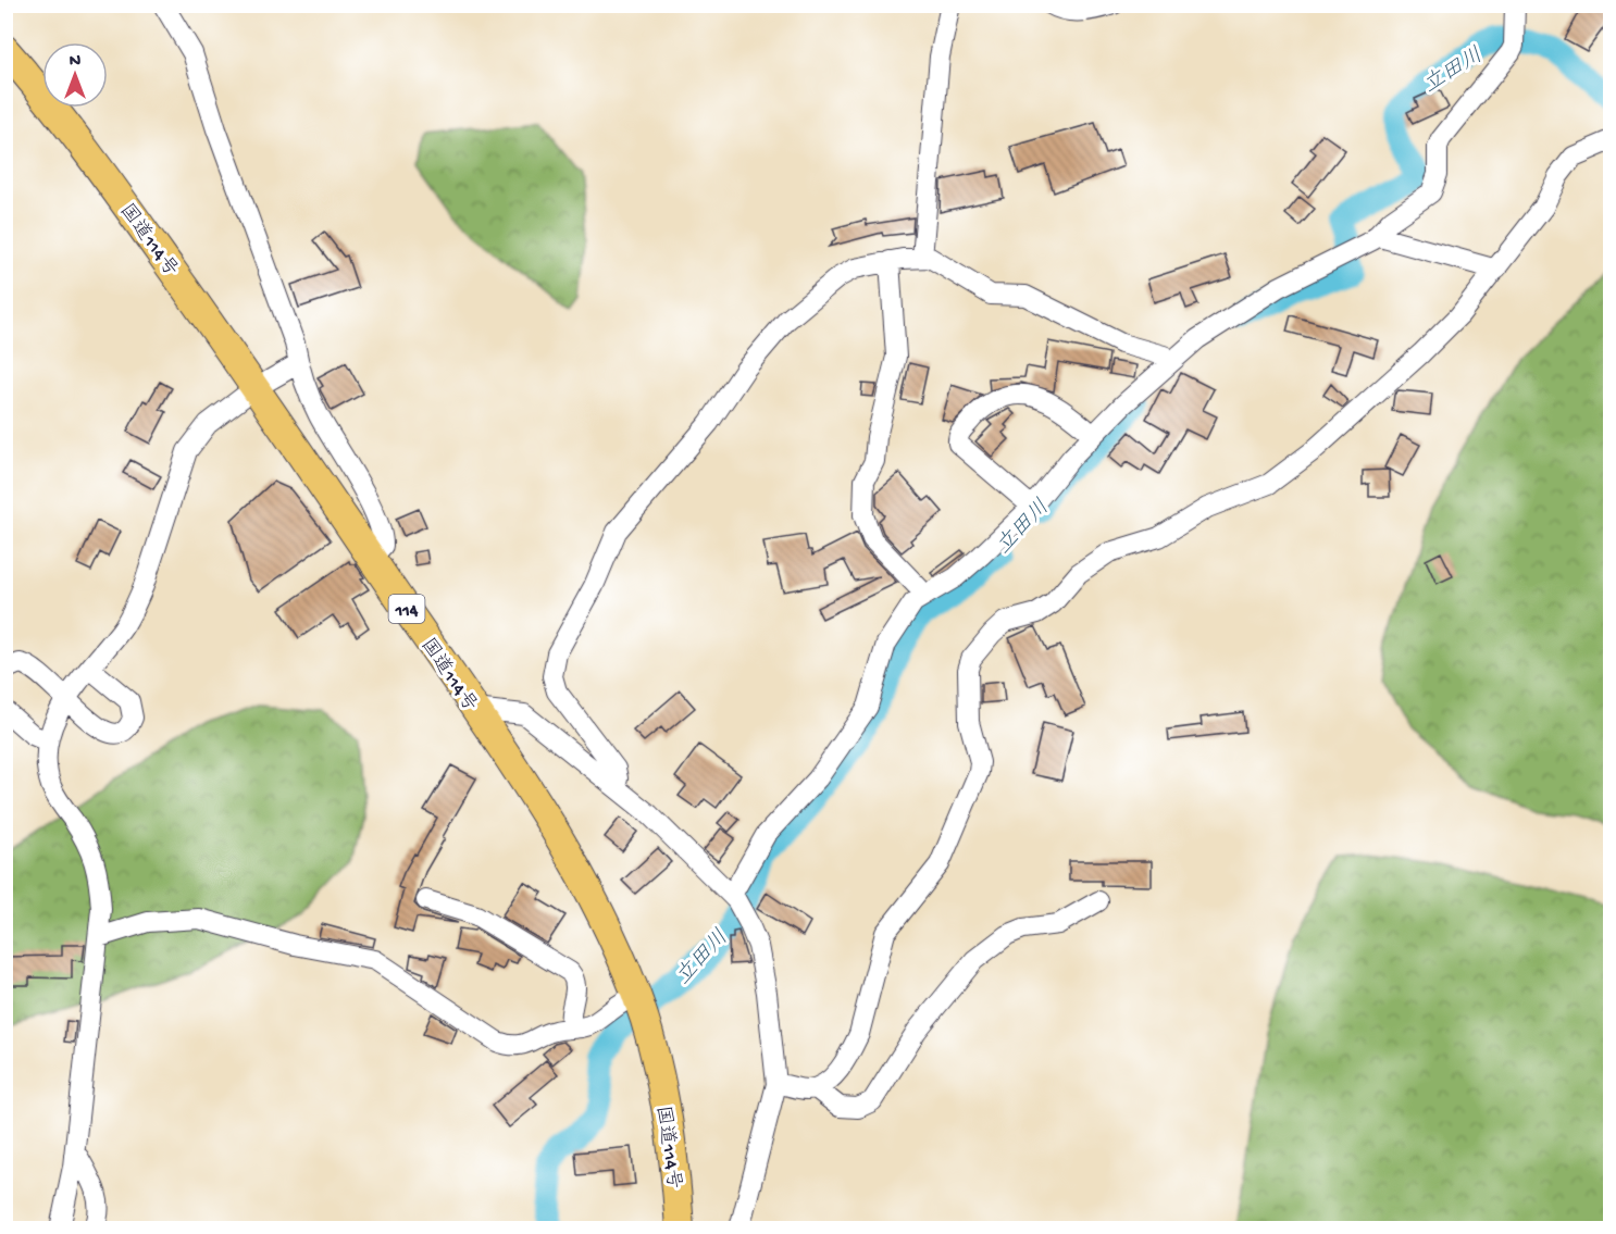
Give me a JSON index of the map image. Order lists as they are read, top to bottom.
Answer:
{
  "streets": {
    "highway": ["国道114号", "114"]
  },
  "water": ["立田川"],
  "north": "top"
}
